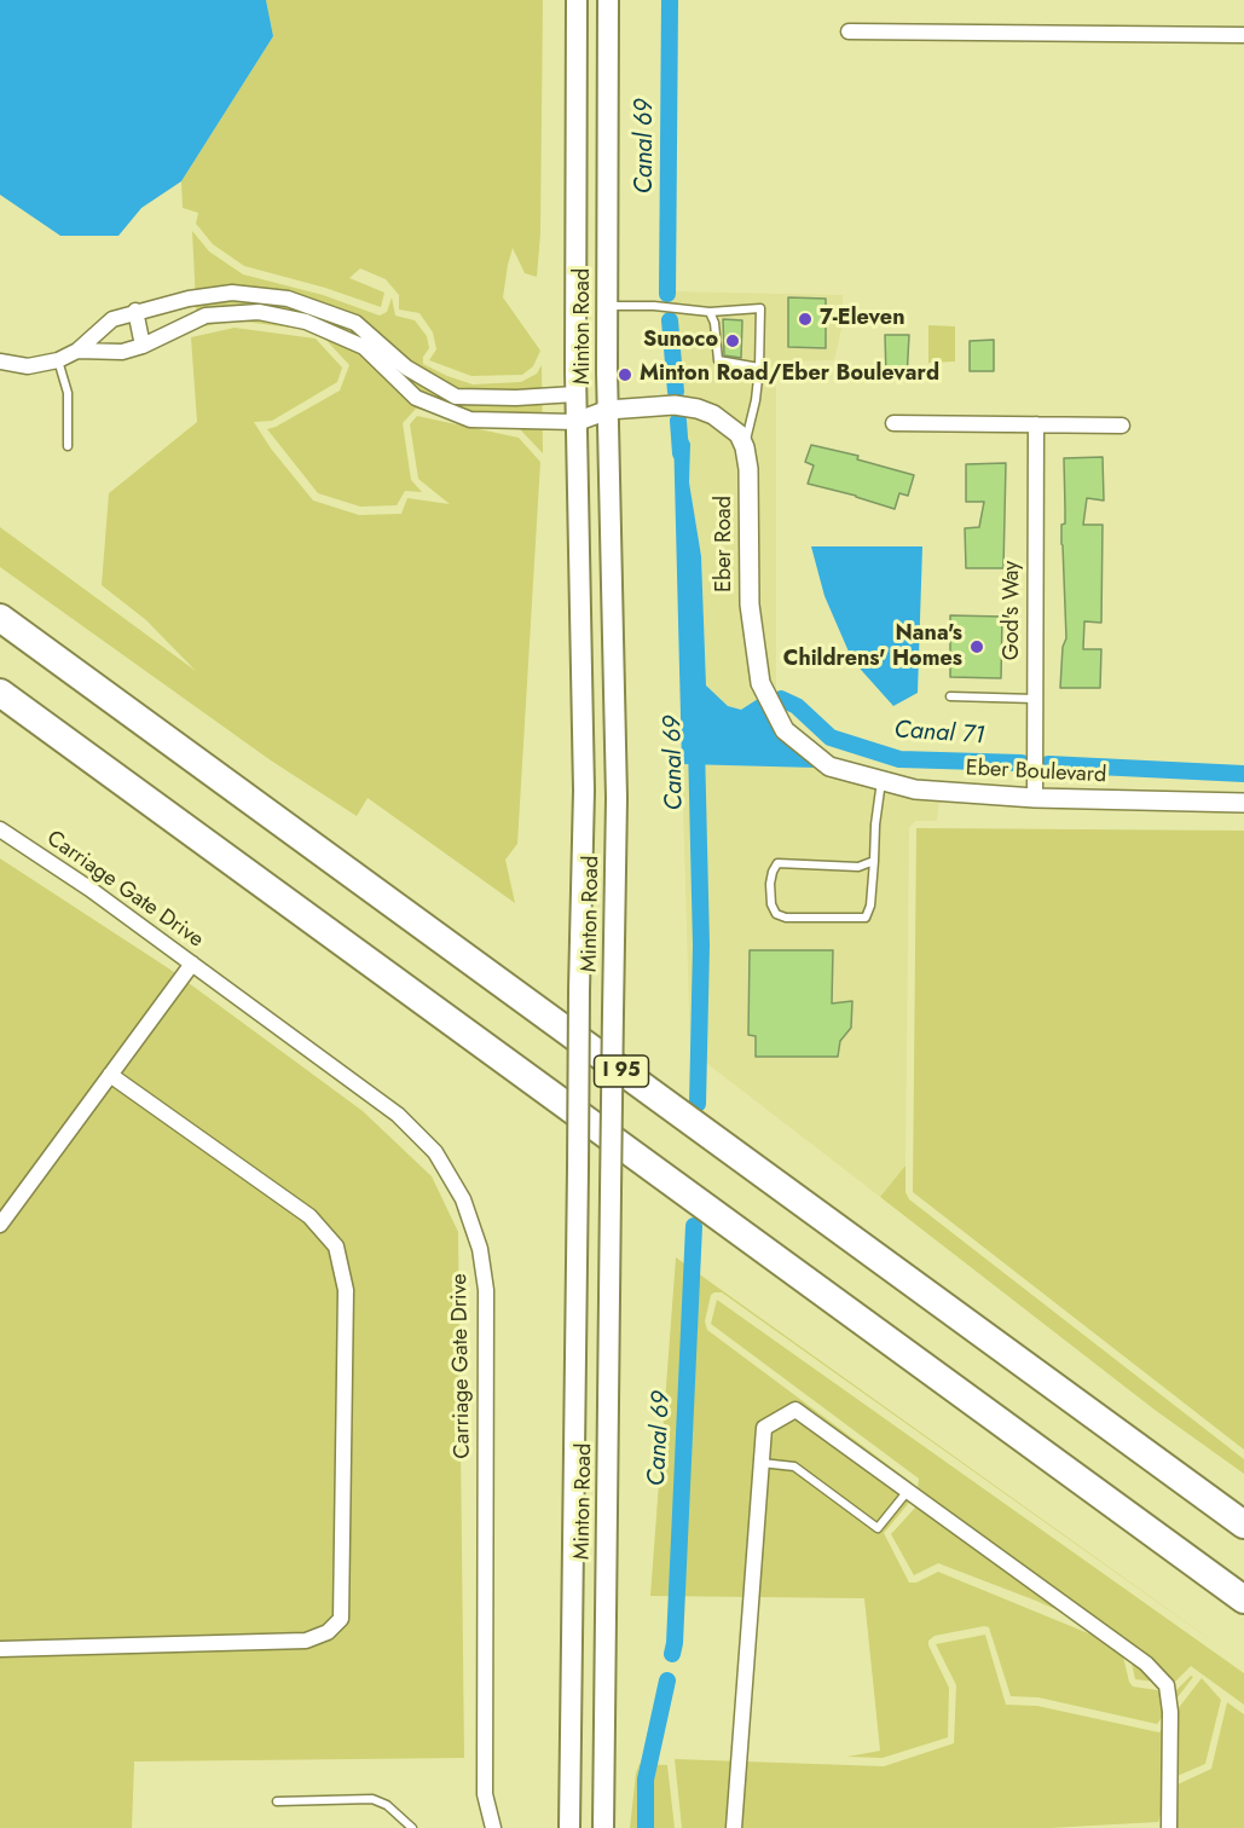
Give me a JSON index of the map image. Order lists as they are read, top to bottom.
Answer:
{
  "streets": {
    "highway": ["I 95"],
    "main road": ["Minton Road"],
    "street": [
      "Eber Road",
      "God's Way",
      "Eber Boulevard",
      "Carriage Gate Drive"
    ]
  },
  "crossings": [
    ["Eber Road", "Eber Boulevard"],
    ["God's Way", "Eber Boulevard"]
  ],
  "water": ["Canal 69", "Canal 71"],
  "places": [
    "7-Eleven",
    "Sunoco",
    "Minton Road/Eber Boulevard",
    "Nana's Childrens' Homes"
  ]
}
